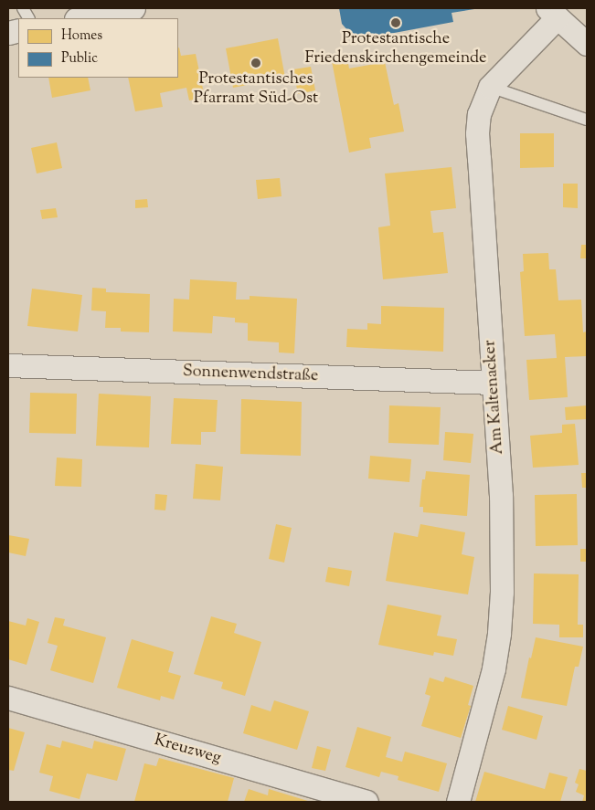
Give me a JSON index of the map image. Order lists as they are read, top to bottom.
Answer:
{
  "streets": {
    "street": ["Sonnenwendstraße", "Am Kaltenacker", "Kreuzweg"]
  },
  "crossings": [
    ["Sonnenwendstraße", "Am Kaltenacker"]
  ],
  "places": ["Protestantische Friedenskirchengemeinde", "Protestantisches Pfarramt Süd-Ost"],
  "legend": ["Homes", "Public"]
}
